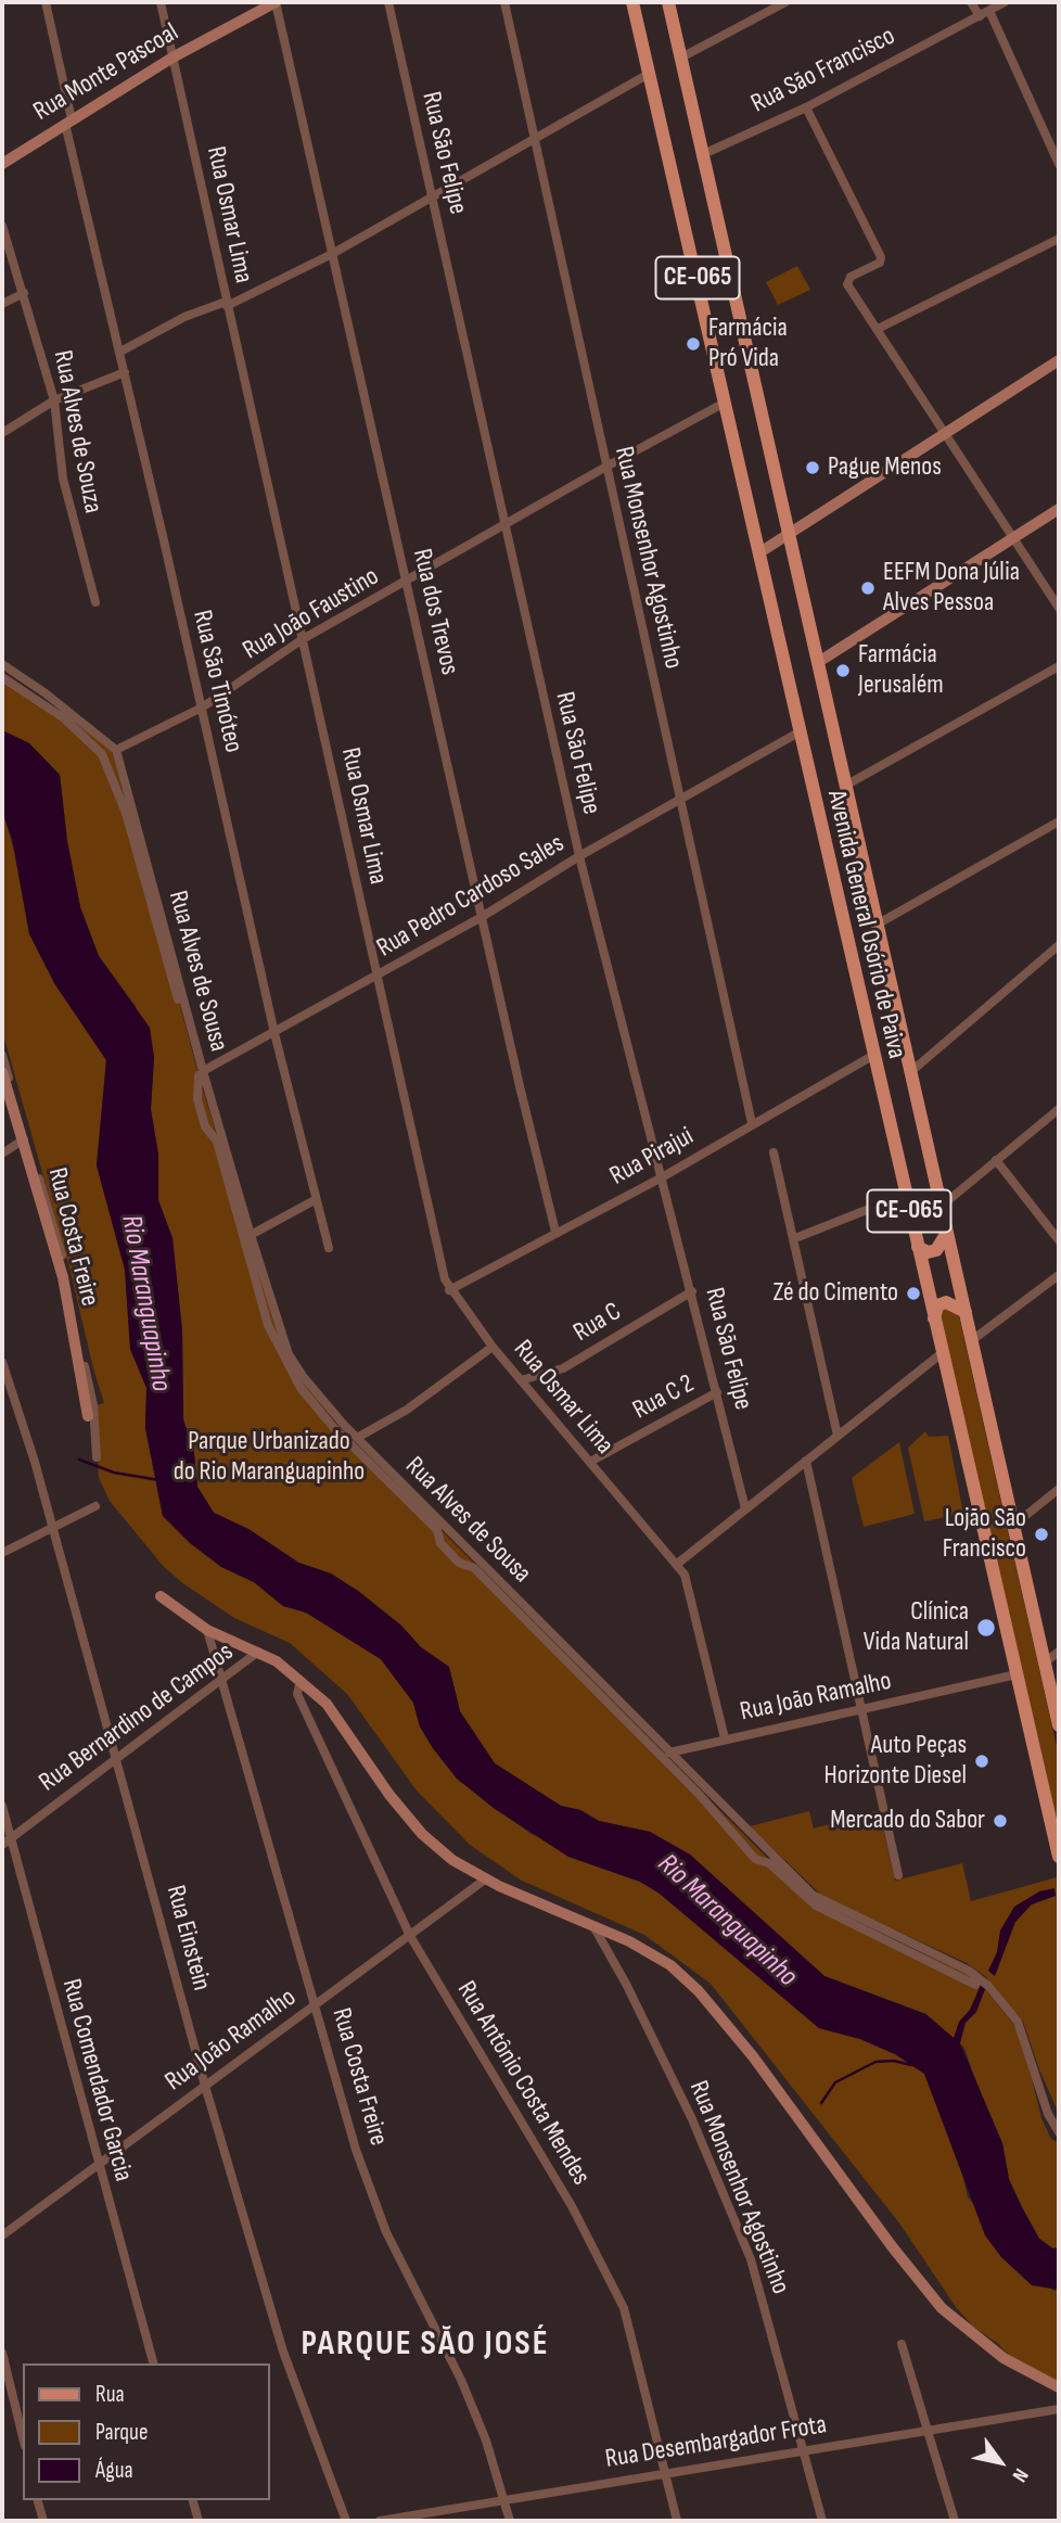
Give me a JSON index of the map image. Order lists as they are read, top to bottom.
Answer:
{
  "streets": {
    "main road": [
      "Rua Monte Pascoal",
      "CE-065",
      "Avenida General Osório de Paiva",
      "Rua Costa Freire"
    ],
    "street": [
      "Rua São Francisco",
      "Rua São Felipe",
      "Rua Osmar Lima",
      "Rua Alves de Souza",
      "Rua Monsenhor Agostinho",
      "Rua dos Trevos",
      "Rua João Faustino",
      "Rua São Timóteo",
      "Rua Pedro Cardoso Sales",
      "Rua Alves de Sousa",
      "Rua Pirajui",
      "Rua C",
      "Rua C 2",
      "Rua João Ramalho",
      "Rua Bernardino de Campos",
      "Rua Einstein",
      "Rua Comendador Garcia",
      "Rua Antônio Costa Mendes",
      "Rua Desembargador Frota"
    ]
  },
  "crossings": [
    ["Rua São Francisco", "Avenida General Osório de Paiva"],
    ["Rua Monte Pascoal", "Rua Osmar Lima"],
    ["Rua Monte Pascoal", "Rua dos Trevos"],
    ["Rua Monte Pascoal", "Rua São Timóteo"],
    ["Rua São Felipe", "Rua João Faustino"],
    ["Rua São Felipe", "Rua Pedro Cardoso Sales"],
    ["Rua São Felipe", "Rua Pirajui"],
    ["Rua São Felipe", "Rua C"],
    ["Rua São Felipe", "Rua C 2"],
    ["Rua Osmar Lima", "Rua João Faustino"],
    ["Rua Osmar Lima", "Rua Pedro Cardoso Sales"],
    ["Rua Osmar Lima", "Rua Pirajui"],
    ["Rua Osmar Lima", "Rua C"],
    ["Rua Osmar Lima", "Rua C 2"],
    ["Rua Osmar Lima", "Rua João Ramalho"],
    ["Rua Monsenhor Agostinho", "Rua João Faustino"],
    ["Rua Monsenhor Agostinho", "Rua Pedro Cardoso Sales"],
    ["Rua Monsenhor Agostinho", "Rua Pirajui"],
    ["Rua Monsenhor Agostinho", "Rua Desembargador Frota"],
    ["Rua dos Trevos", "Rua João Faustino"],
    ["Rua dos Trevos", "Rua Pedro Cardoso Sales"],
    ["Rua dos Trevos", "Rua Pirajui"],
    ["Rua João Faustino", "Rua São Timóteo"],
    ["Rua João Faustino", "Avenida General Osório de Paiva"],
    ["Rua João Faustino", "Rua Alves de Sousa"],
    ["Rua São Timóteo", "Rua Pedro Cardoso Sales"],
    ["Rua Pedro Cardoso Sales", "Avenida General Osório de Paiva"],
    ["Rua Pedro Cardoso Sales", "Rua Alves de Sousa"],
    ["Avenida General Osório de Paiva", "Rua Pirajui"],
    ["Avenida General Osório de Paiva", "Rua João Ramalho"],
    ["Rua Alves de Sousa", "Rua João Ramalho"],
    ["Rua Costa Freire", "Rua João Ramalho"],
    ["Rua Costa Freire", "Rua Bernardino de Campos"],
    ["Rua Costa Freire", "Rua Desembargador Frota"],
    ["Rua João Ramalho", "Rua Einstein"],
    ["Rua João Ramalho", "Rua Comendador Garcia"],
    ["Rua João Ramalho", "Rua Antônio Costa Mendes"],
    ["Rua Bernardino de Campos", "Rua Einstein"],
    ["Rua Bernardino de Campos", "Rua Comendador Garcia"],
    ["Rua Antônio Costa Mendes", "Rua Desembargador Frota"]
  ],
  "districts": ["PARQUE SĂO JOSÉ"],
  "water": ["Rio Maranguapinho"],
  "parks": ["Parque Urbanizado do Rio Maranguapinho"],
  "places": [
    "Farmácia Pró Vida",
    "Pague Menos",
    "EEFM Dona Júlia Alves Pessoa",
    "Farmácia Jerusalém",
    "Zé do Cimento",
    "Lojão São Francisco",
    "Clínica Vida Natural",
    "Auto Peças Horizonte Diesel",
    "Mercado do Sabor"
  ],
  "legend": ["Rua", "Parque", "Água"],
  "north": "bottom right"
}
